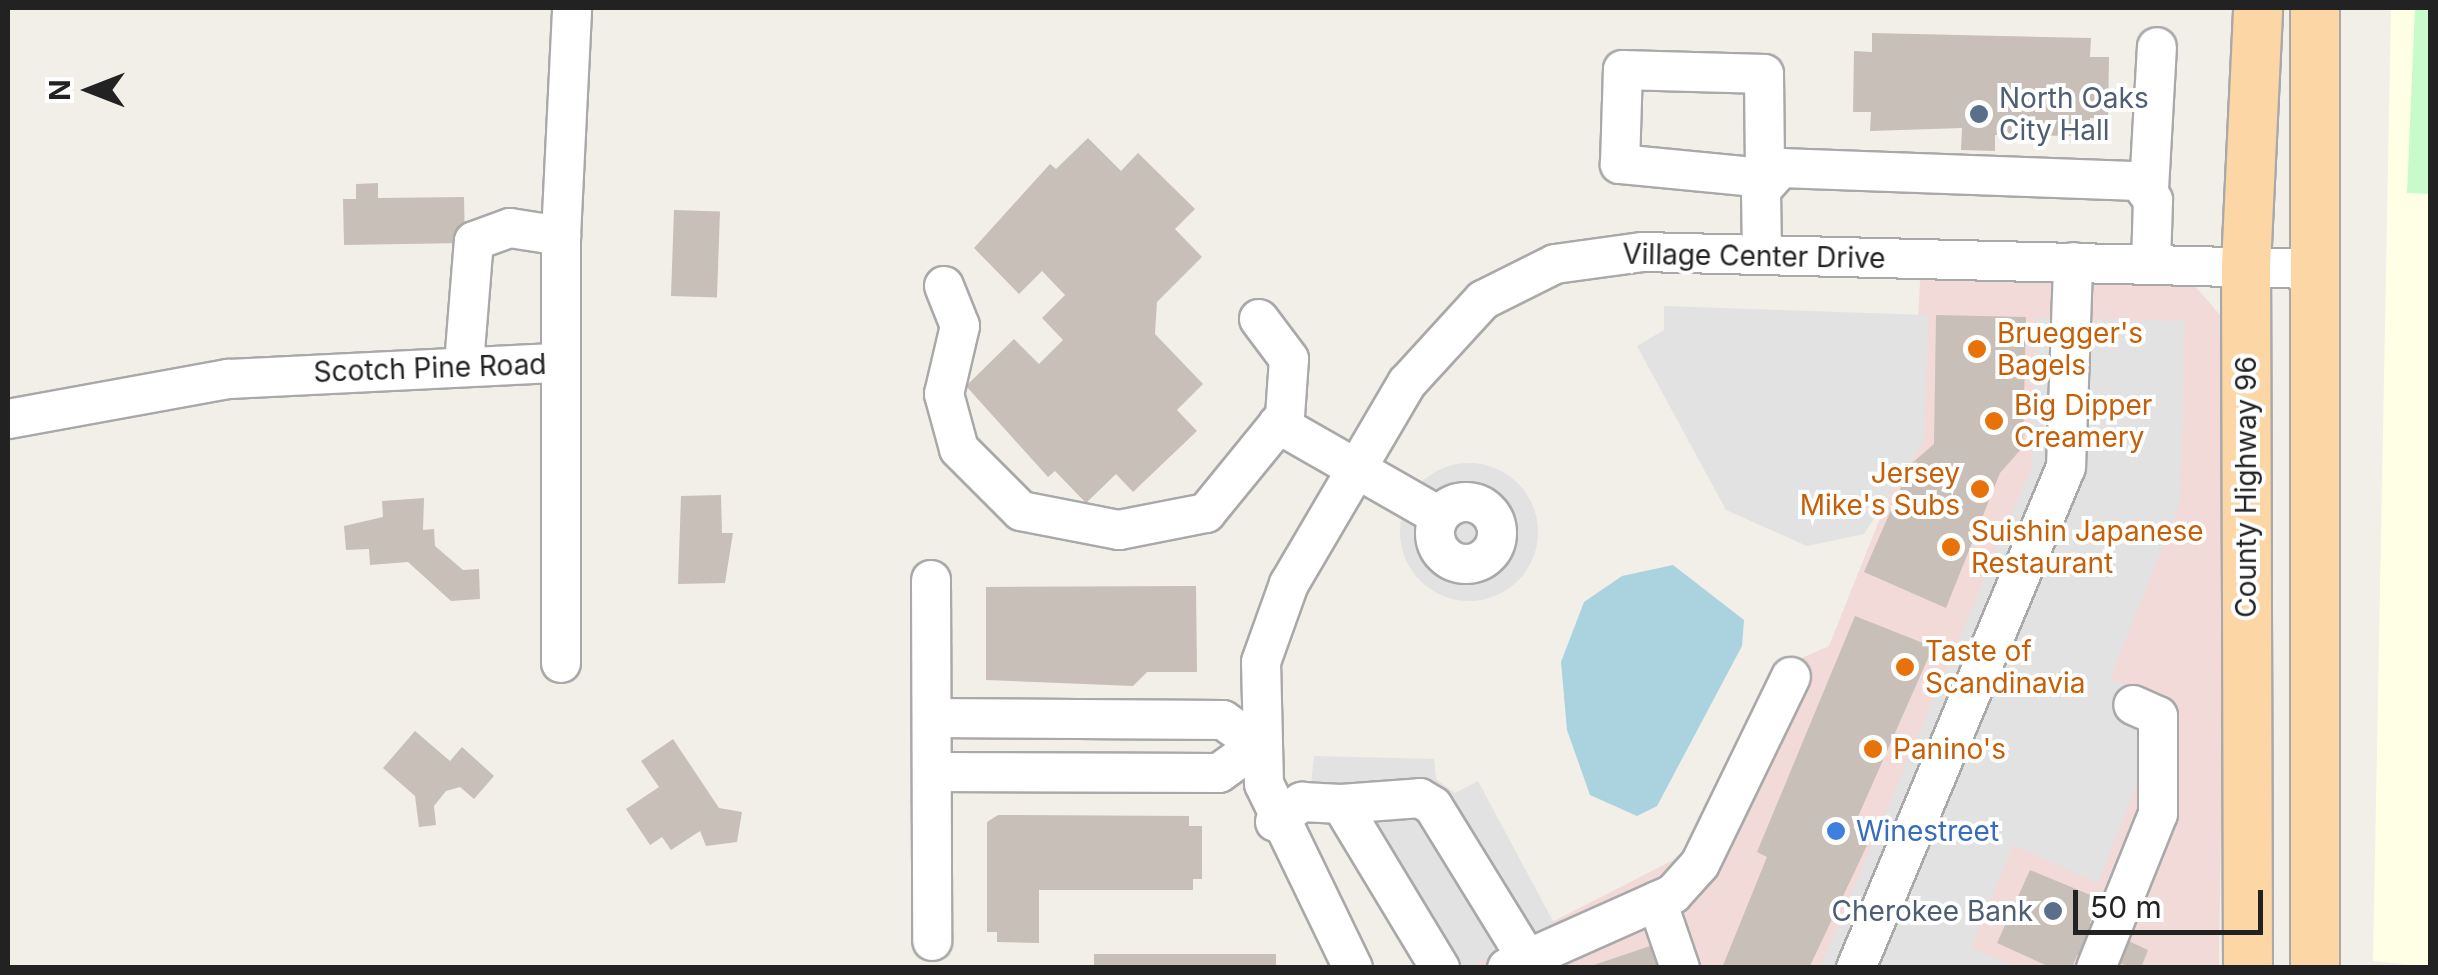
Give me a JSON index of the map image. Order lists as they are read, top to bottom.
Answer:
{
  "streets": {
    "main road": ["County Highway 96"],
    "street": ["Village Center Drive", "Scotch Pine Road"]
  },
  "crossings": [
    ["Village Center Drive", "County Highway 96"]
  ],
  "places": [
    "North Oaks City Hall",
    "Bruegger's Bagels",
    "Big Dipper Creamery",
    "Jersey Mike's Subs",
    "Suishin Japanese Restaurant",
    "Taste of Scandinavia",
    "Panino's",
    "Winestreet",
    "Cherokee Bank"
  ],
  "scale_bar": "50 m",
  "north": "left"
}
